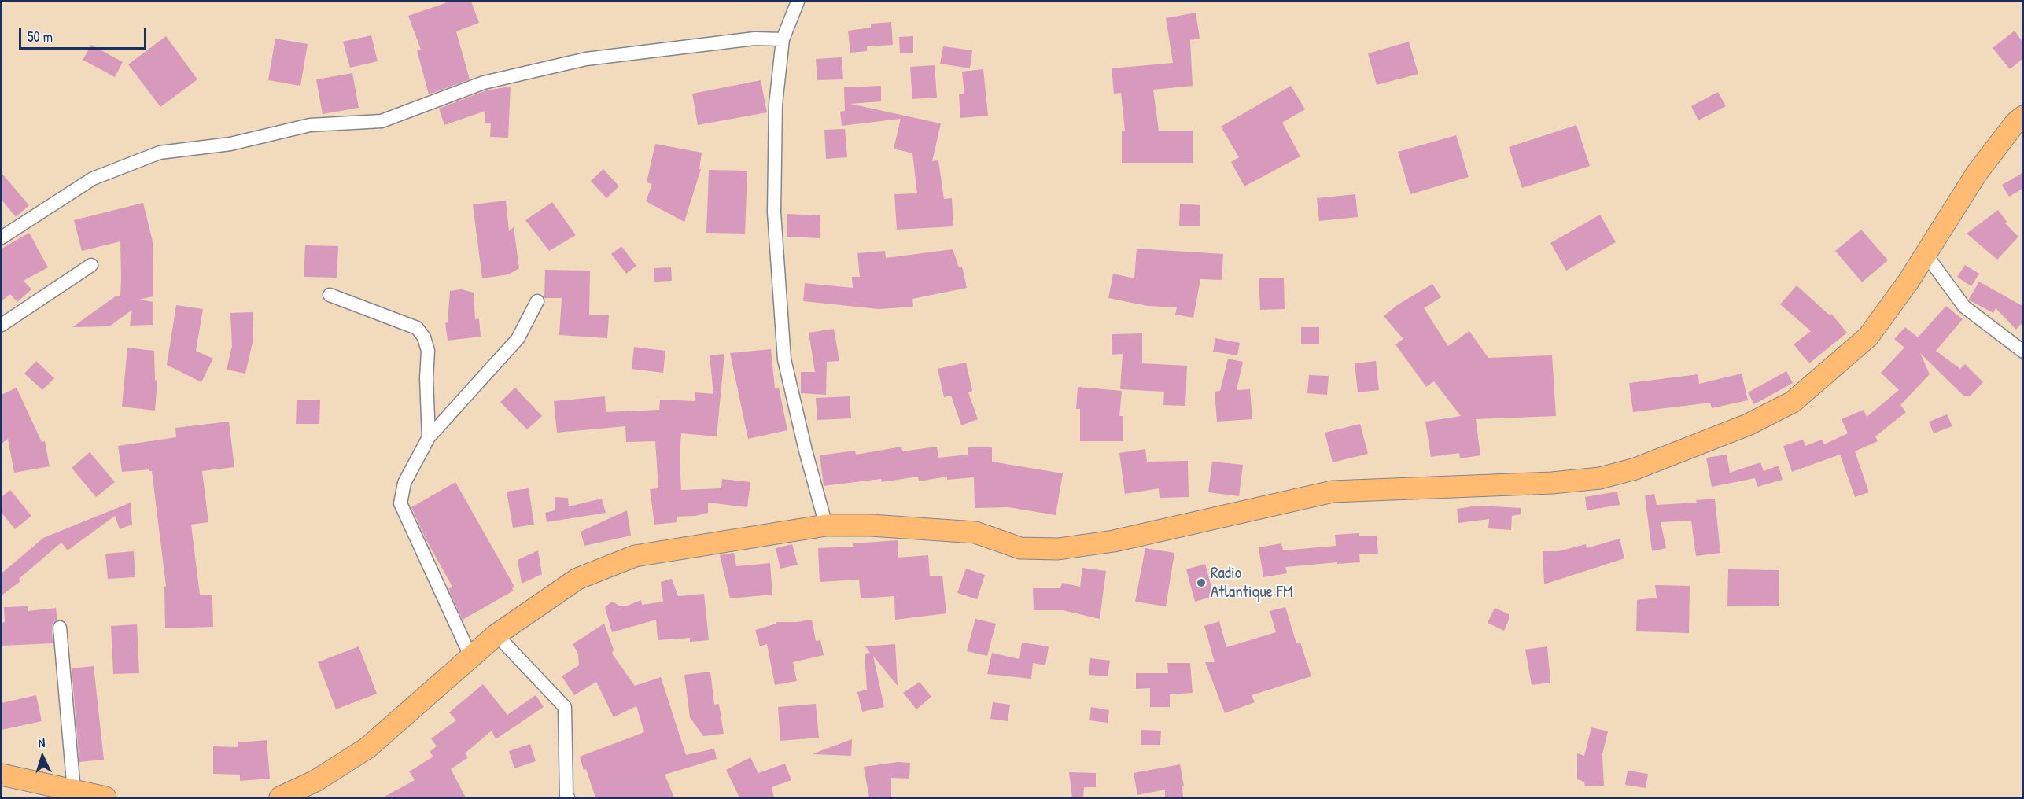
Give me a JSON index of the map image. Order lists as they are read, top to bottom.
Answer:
{
  "places": ["Radio Atlantique FM"],
  "scale_bar": "50 m",
  "north": "top"
}
